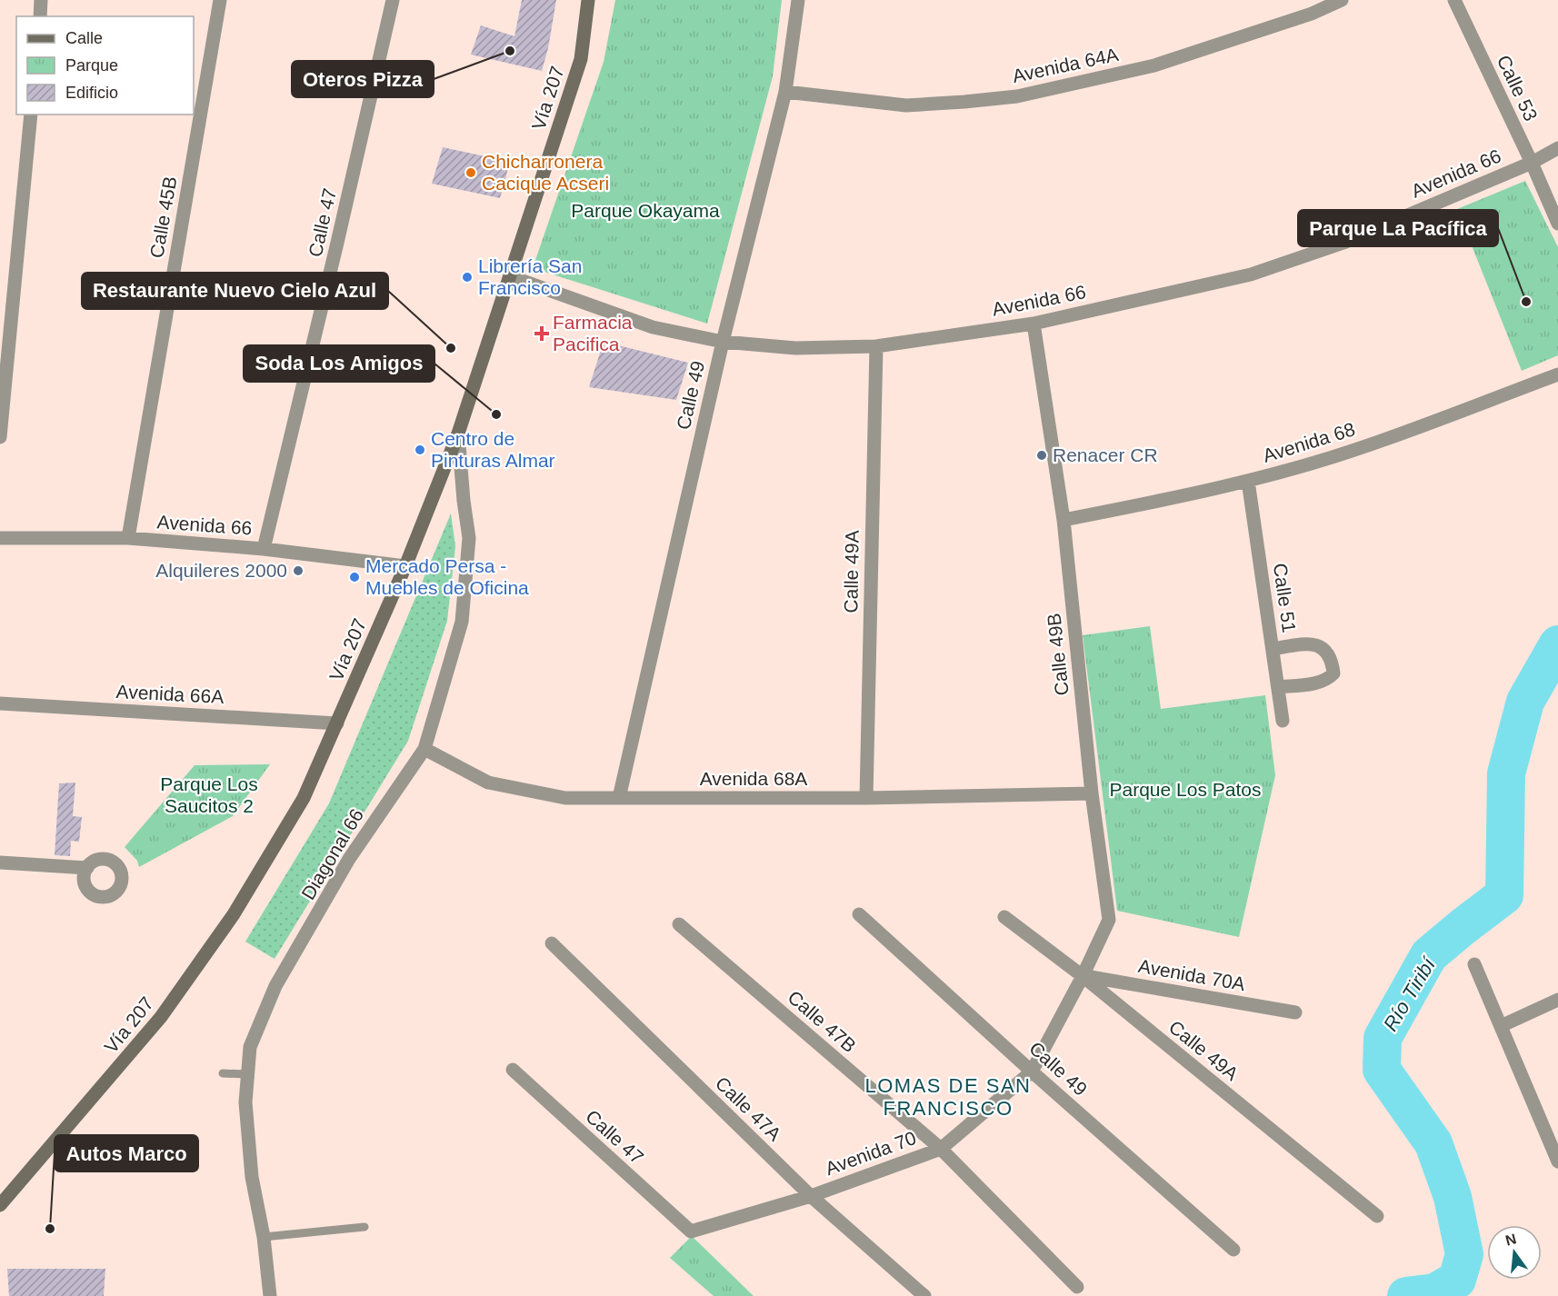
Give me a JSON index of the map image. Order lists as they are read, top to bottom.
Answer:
{
  "streets": {
    "main road": ["Vía 207"],
    "street": [
      "Avenida 64A",
      "Calle 53",
      "Avenida 66",
      "Calle 45B",
      "Calle 47",
      "Calle 49",
      "Avenida 68",
      "Calle 49A",
      "Calle 51",
      "Calle 49B",
      "Avenida 66A",
      "Avenida 68A",
      "Diagonal 66",
      "Avenida 70A",
      "Calle 47B",
      "Calle 47A",
      "Avenida 70"
    ]
  },
  "crossings": [
    ["Avenida 64A", "Calle 49"],
    ["Calle 53", "Avenida 66"],
    ["Vía 207", "Avenida 66"],
    ["Vía 207", "Avenida 66A"],
    ["Vía 207", "Diagonal 66"],
    ["Avenida 66", "Calle 45B"],
    ["Avenida 66", "Calle 47"],
    ["Avenida 66", "Calle 49"],
    ["Avenida 66", "Calle 49A"],
    ["Avenida 66", "Calle 49B"],
    ["Calle 47", "Avenida 70"],
    ["Calle 49", "Avenida 68A"],
    ["Calle 49", "Avenida 70"],
    ["Avenida 68", "Calle 51"],
    ["Avenida 68", "Calle 49B"],
    ["Calle 49A", "Calle 49B"],
    ["Calle 49A", "Avenida 68A"],
    ["Calle 49A", "Avenida 70A"],
    ["Calle 49A", "Avenida 70"],
    ["Calle 49B", "Avenida 68A"],
    ["Calle 49B", "Avenida 70A"],
    ["Calle 49B", "Avenida 70"],
    ["Avenida 68A", "Diagonal 66"],
    ["Avenida 70A", "Avenida 70"],
    ["Calle 47B", "Avenida 70"],
    ["Calle 47A", "Avenida 70"]
  ],
  "districts": ["LOMAS DE SAN FRANCISCO"],
  "water": ["Río Tiribí"],
  "parks": ["Parque Okayama", "Parque Los Saucitos 2", "Parque Los Patos"],
  "places": {
    "other": [
      "Oteros Pizza",
      "Chicharronera Cacique Acseri",
      "Librería San Francisco",
      "Parque La Pacífica",
      "Restaurante Nuevo Cielo Azul",
      "Soda Los Amigos",
      "Centro de Pinturas Almar",
      "Renacer CR",
      "Alquileres 2000",
      "Mercado Persa - Muebles de Oficina",
      "Autos Marco"
    ],
    "health": ["Farmacia Pacifica"]
  },
  "legend": ["Calle", "Parque", "Edificio"],
  "north": "top"
}
